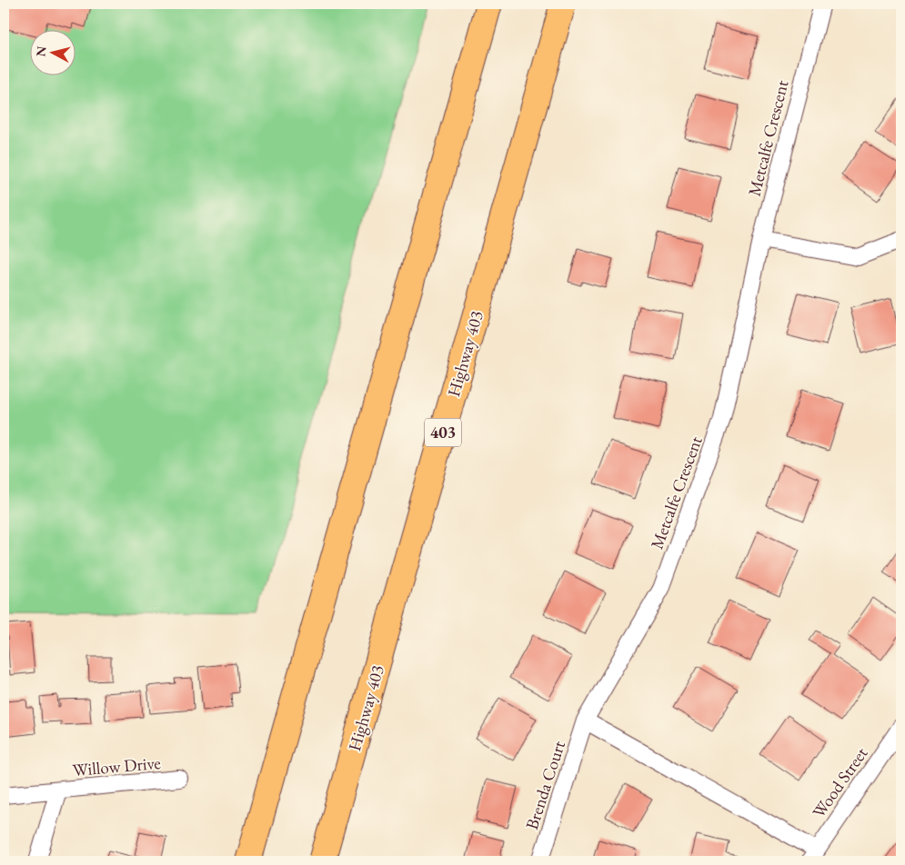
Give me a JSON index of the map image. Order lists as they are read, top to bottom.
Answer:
{
  "streets": {
    "highway": ["Highway 403", "403"],
    "street": [
      "Metcalfe Crescent",
      "Willow Drive",
      "Wood Street",
      "Brenda Court"
    ]
  },
  "crossings": [
    ["Metcalfe Crescent", "Brenda Court"]
  ],
  "north": "left"
}
